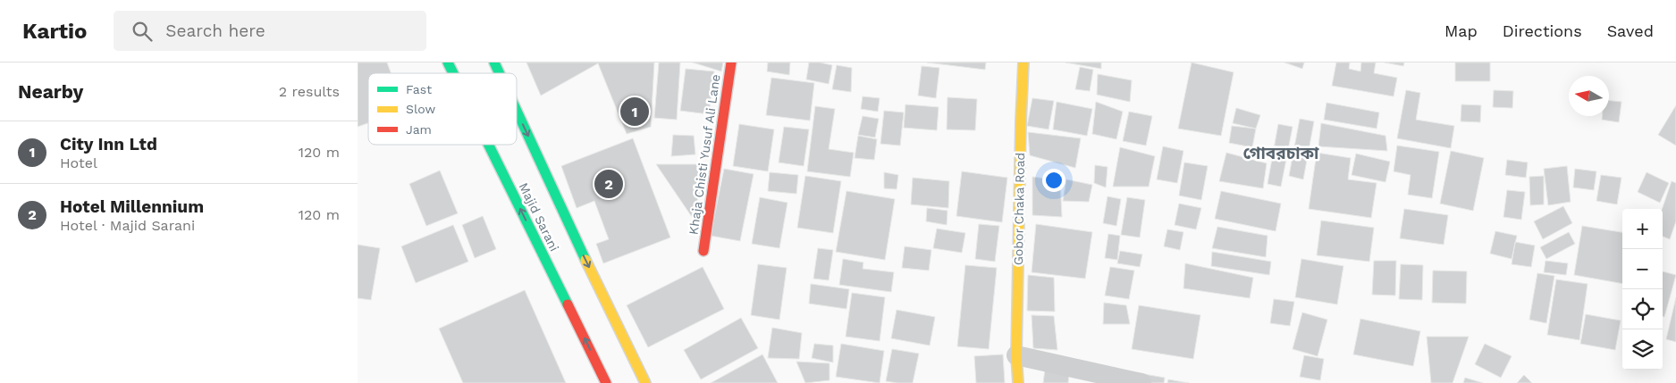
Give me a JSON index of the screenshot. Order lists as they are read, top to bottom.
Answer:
{
  "streets": {
    "main road": ["Khaja Chisti Yusuf Ali Lane", "Gobor Chaka Road", "Majid Sarani"]
  },
  "districts": ["গোবরচাকা"],
  "legend": ["Fast", "Slow", "Jam"],
  "north": "left",
  "page": {
    "header": "Kartio",
    "search": "Search here",
    "nav": ["Map", "Directions", "Saved"],
    "heading": ["Nearby", "2 results"],
    "pins": ["1", "2"],
    "list": [
      {
        "mark": "1",
        "name": "City Inn Ltd",
        "note": "Hotel",
        "value": "120 m"
      },
      {
        "mark": "2",
        "name": "Hotel Millennium",
        "note": "Hotel · Majid Sarani",
        "value": "120 m"
      }
    ],
    "map_buttons": ["+", "−"]
  }
}
